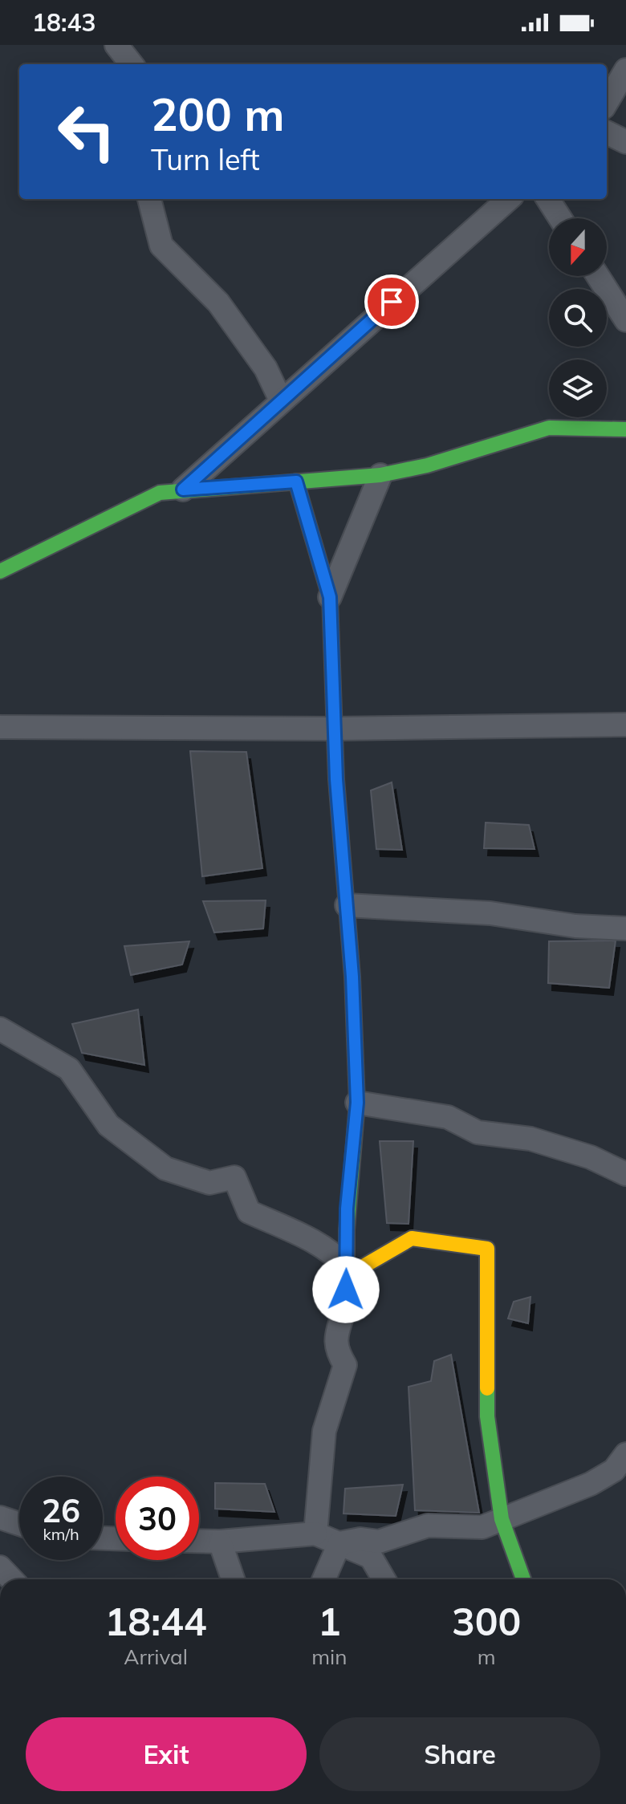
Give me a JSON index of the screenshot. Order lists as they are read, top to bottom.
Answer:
{
  "north": "bottom",
  "page": {
    "status": "18:43",
    "turn": ["200 m", "Turn left"],
    "speed": "26 km/h",
    "limit": "30",
    "eta": [
      "18:44",
      "Arrival",
      "1",
      "min",
      "300",
      "m"
    ],
    "buttons": ["Exit", "Share"]
  }
}
